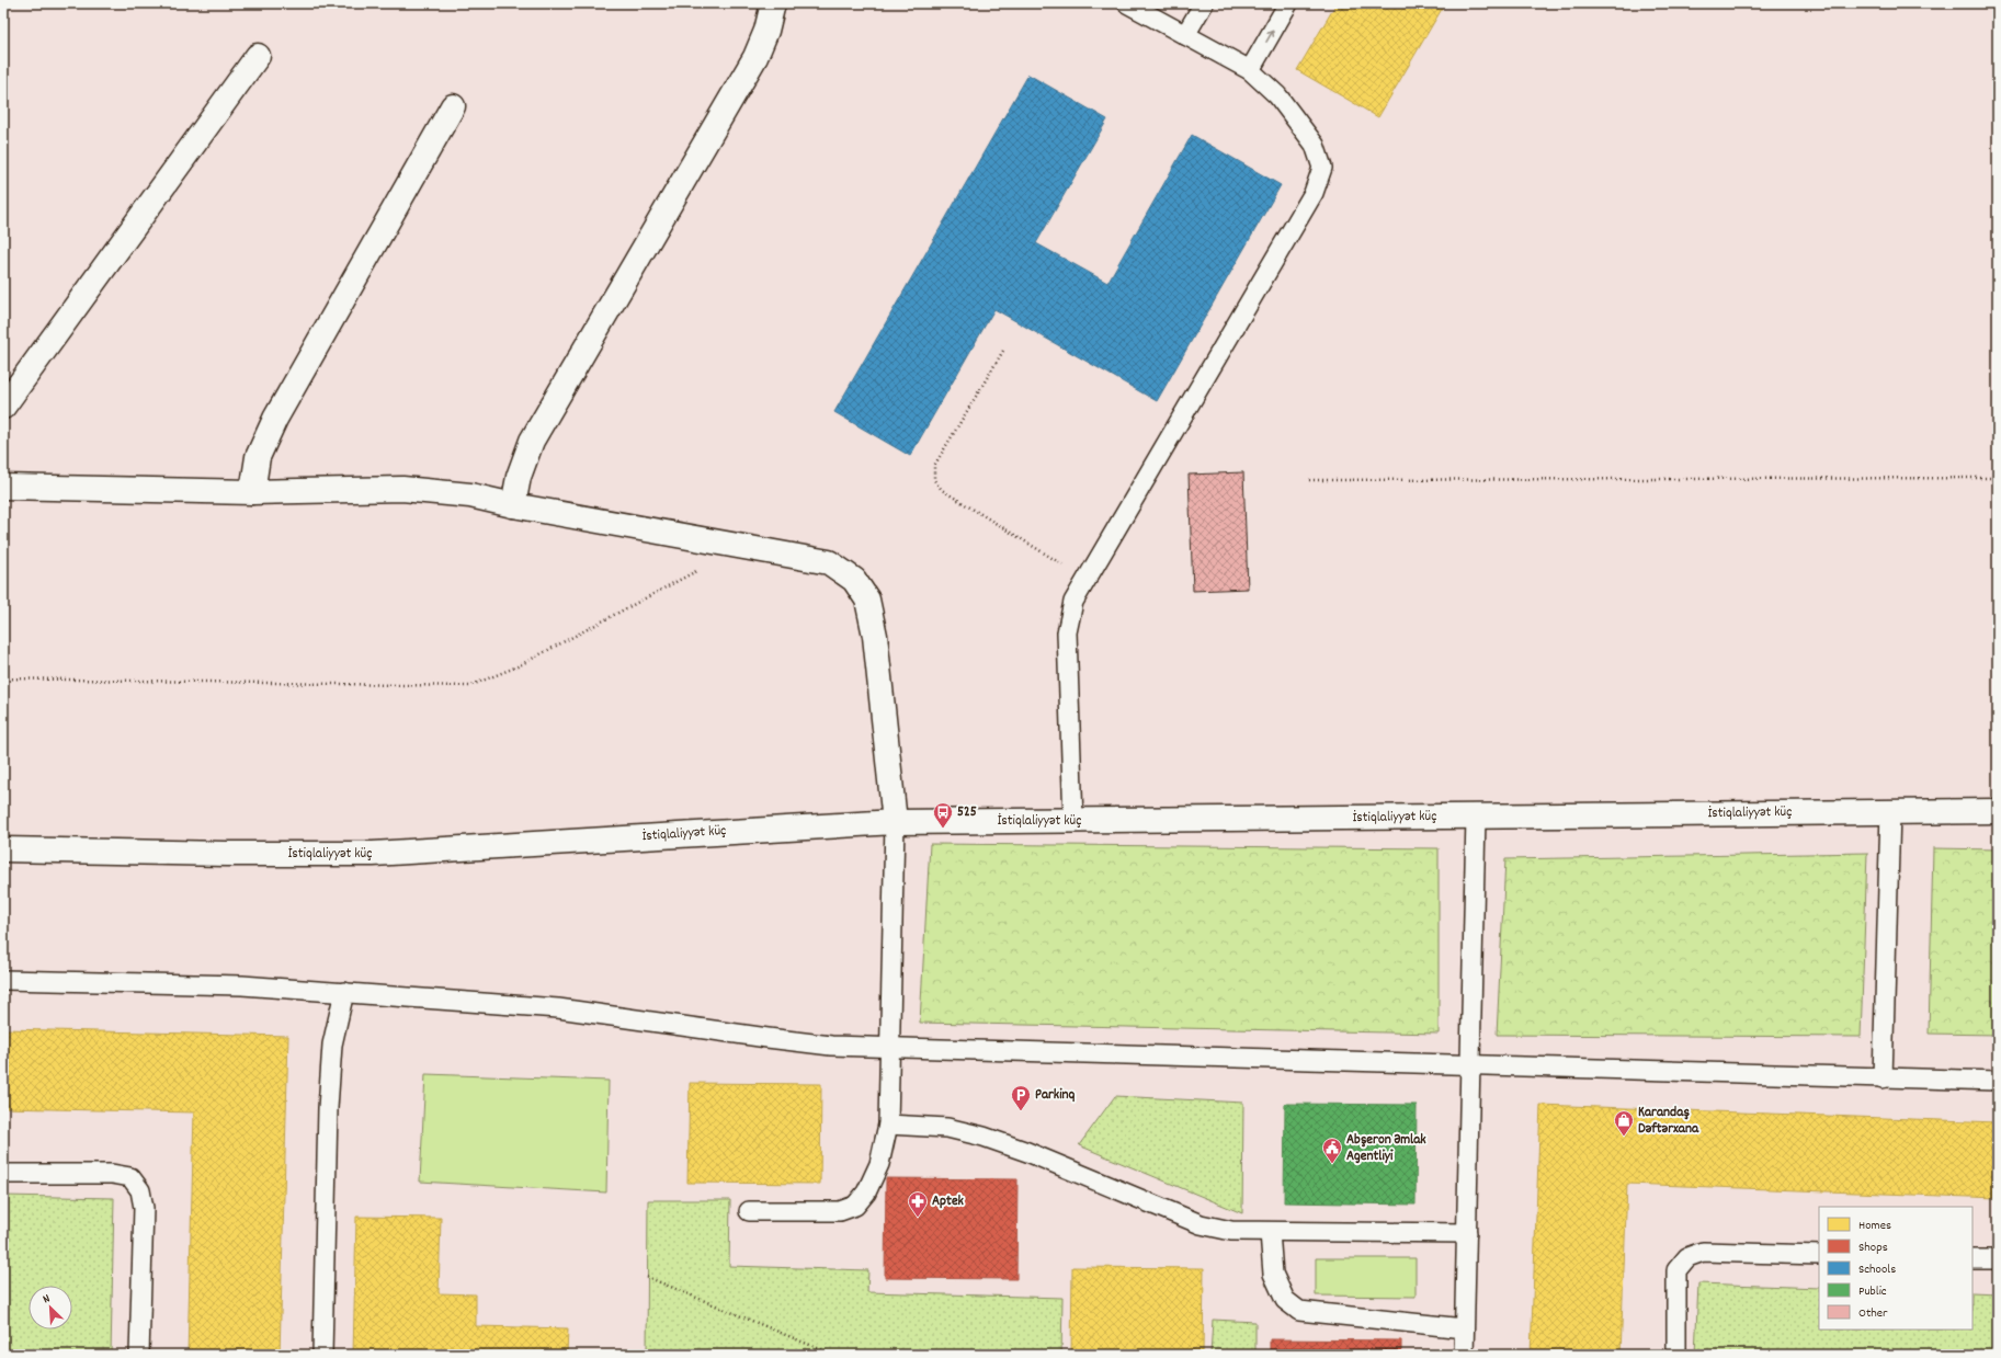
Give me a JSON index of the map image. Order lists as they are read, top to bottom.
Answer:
{
  "streets": {
    "street": ["İstiqlaliyyət küç"]
  },
  "places": {
    "bus stop": ["525"],
    "parking": ["Parkinq"],
    "shop": ["Karandaş Dəftərxana"],
    "public building": ["Abşeron Əmlak Agentliyi"],
    "pharmacy": ["Aptek"]
  },
  "legend": [
    "Homes",
    "Shops",
    "Schools",
    "Public",
    "Other"
  ],
  "north": "top left"
}
